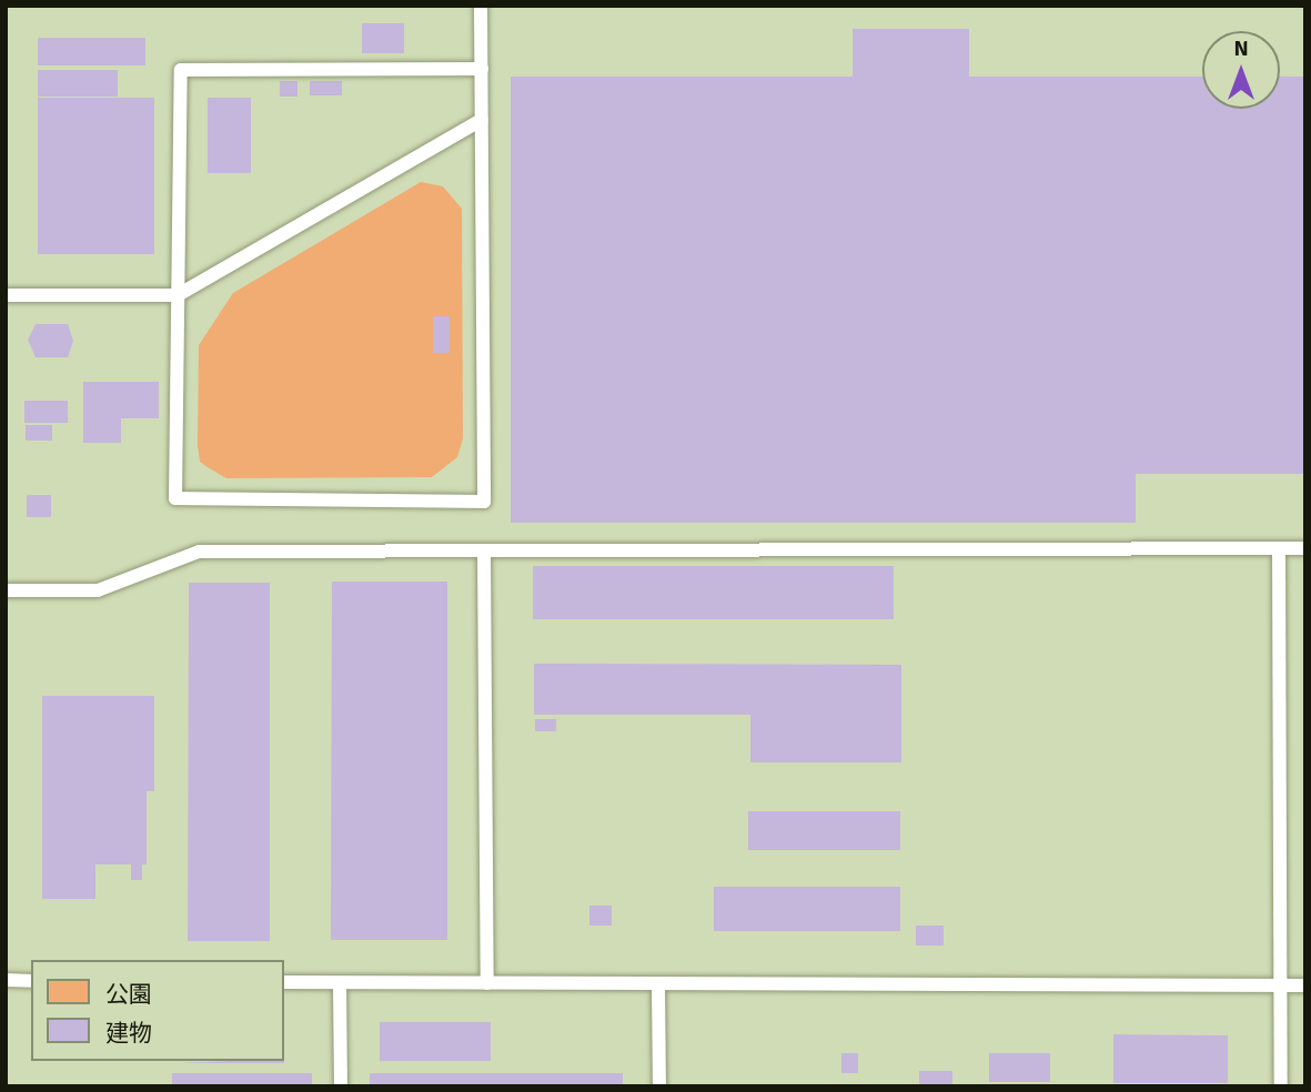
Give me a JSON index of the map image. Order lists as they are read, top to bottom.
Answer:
{
  "legend": ["公園", "建物"],
  "north": "top"
}
